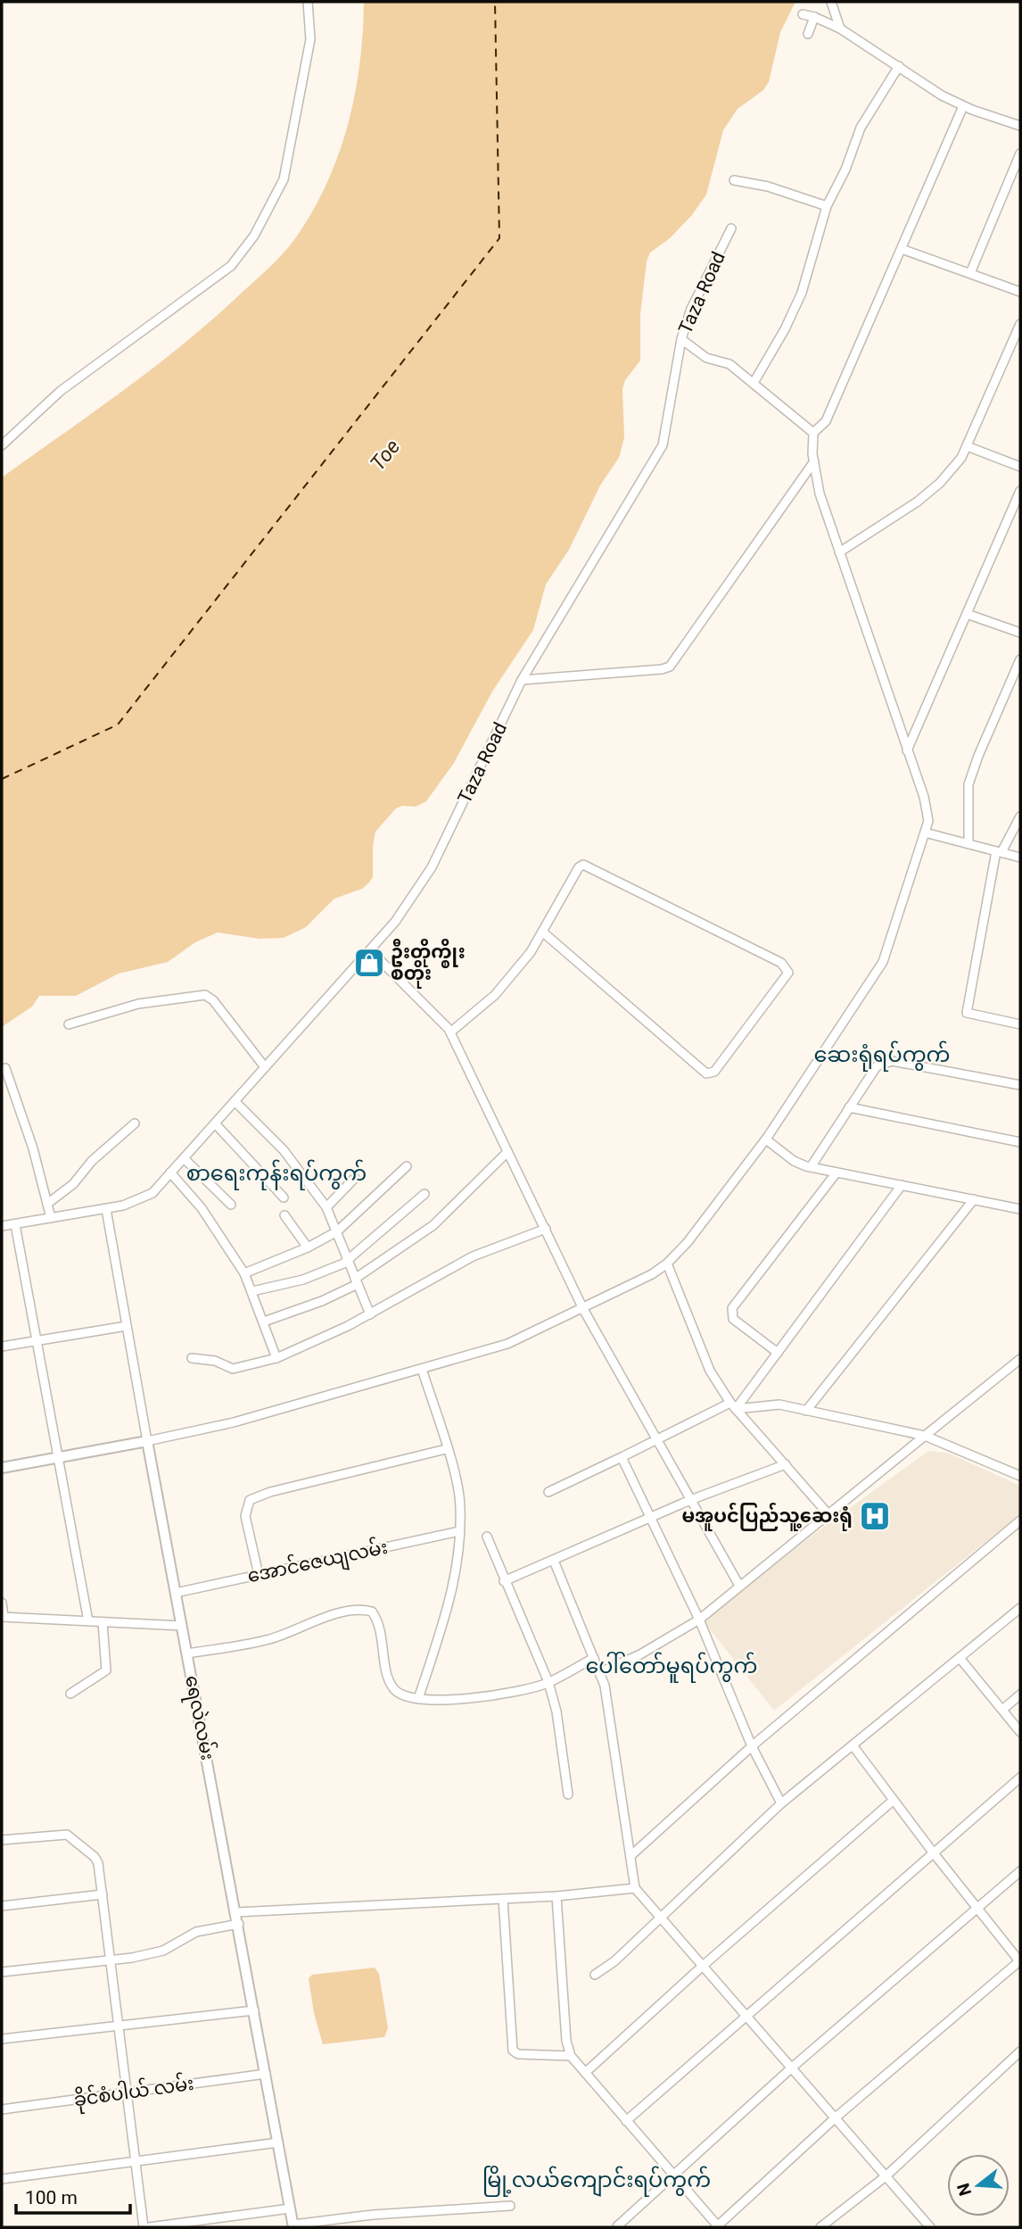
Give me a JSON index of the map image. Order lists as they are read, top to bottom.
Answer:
{
  "streets": {
    "main road": ["ရေလဲလမ်း"],
    "street": ["Taza Road", "အောင်ဇေယျလမ်း", "ခိုင်စံပါယ် လမ်း"]
  },
  "crossings": [
    ["Taza Road", "ရေလဲလမ်း"],
    ["အောင်ဇေယျလမ်း", "ရေလဲလမ်း"],
    ["ရေလဲလမ်း", "ခိုင်စံပါယ် လမ်း"]
  ],
  "districts": [
    "ဆေးရုံရပ်ကွက်",
    "စာရေးကုန်းရပ်ကွက်",
    "ပေါ်တော်မူရပ်ကွက်",
    "မြို့လယ်ကျောင်းရပ်ကွက်"
  ],
  "water": ["Toe"],
  "places": {
    "shop": ["ဦးတိုက္စိုး စတိုး"],
    "hospital": ["မအူပင်ပြည်သူ့ဆေးရုံ"]
  },
  "scale_bar": "100 m",
  "north": "left"
}
